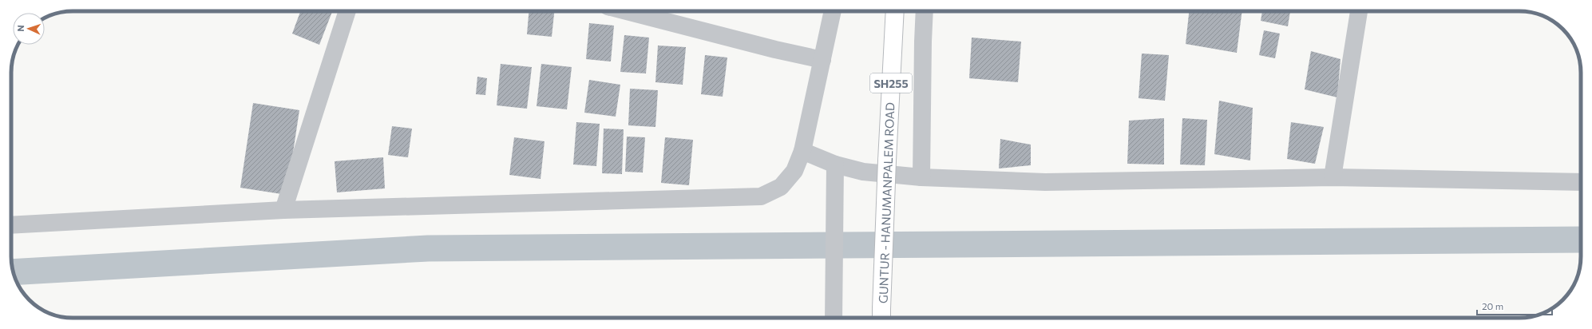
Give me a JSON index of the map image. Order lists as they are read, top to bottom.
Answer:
{
  "streets": {
    "main road": ["SH255", "GUNTUR - HANUMANPALEM ROAD"]
  },
  "scale_bar": "20 m",
  "north": "left"
}
